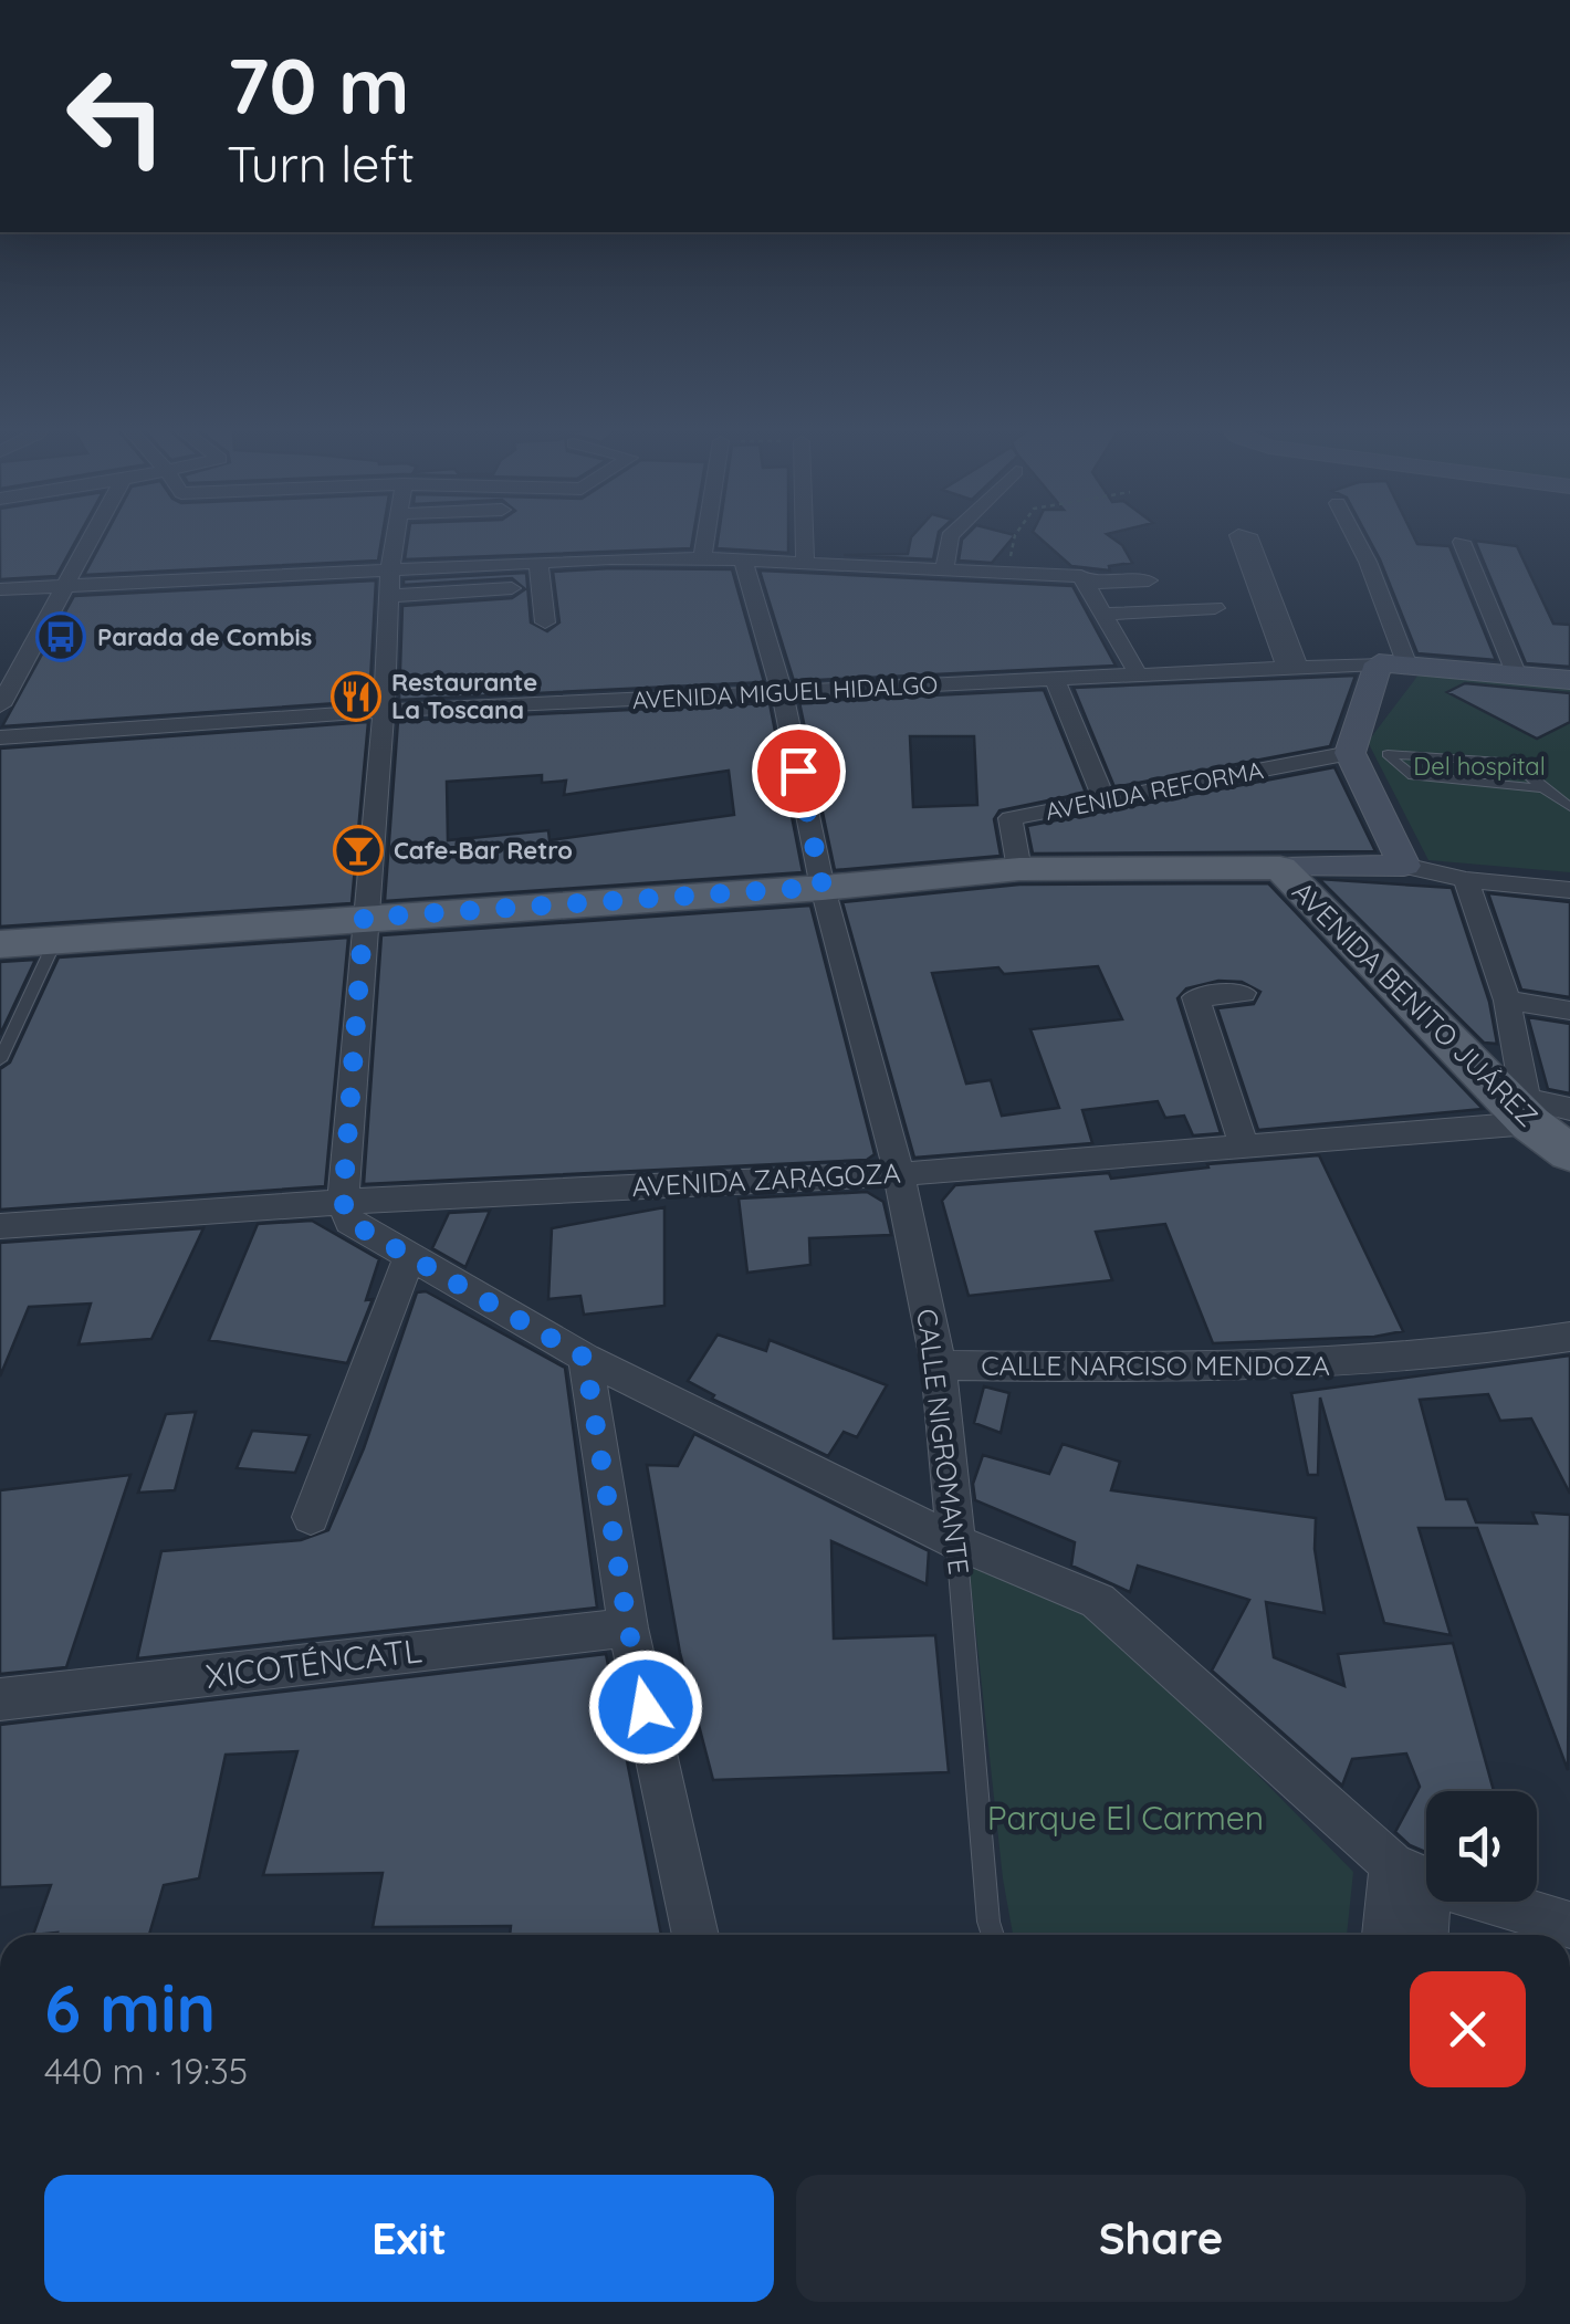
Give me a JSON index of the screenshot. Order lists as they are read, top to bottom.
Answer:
{
  "streets": {
    "main road": ["AVENIDA MIGUEL HIDALGO", "AVENIDA BENITO JUÁREZ"],
    "street": [
      "AVENIDA REFORMA",
      "AVENIDA ZARAGOZA",
      "CALLE NARCISO MENDOZA",
      "CALLE NIGROMANTE",
      "XICOTÉNCATL"
    ]
  },
  "crossings": [
    ["AVENIDA MIGUEL HIDALGO", "CALLE NIGROMANTE"],
    ["AVENIDA REFORMA", "AVENIDA BENITO JUÁREZ"],
    ["AVENIDA BENITO JUÁREZ", "AVENIDA ZARAGOZA"],
    ["AVENIDA BENITO JUÁREZ", "CALLE NIGROMANTE"],
    ["AVENIDA ZARAGOZA", "CALLE NIGROMANTE"],
    ["CALLE NARCISO MENDOZA", "CALLE NIGROMANTE"]
  ],
  "parks": ["Del hospital", "Parque El Carmen"],
  "places": {
    "bus stop": ["Parada de Combis"],
    "restaurant": ["Restaurante La Toscana"],
    "bar": ["Cafe-Bar Retro"]
  },
  "page": {
    "turn": ["70 m", "Turn left"],
    "heading": ["6 min", "440 m · 19:35"],
    "buttons": ["Exit", "Share"]
  }
}
